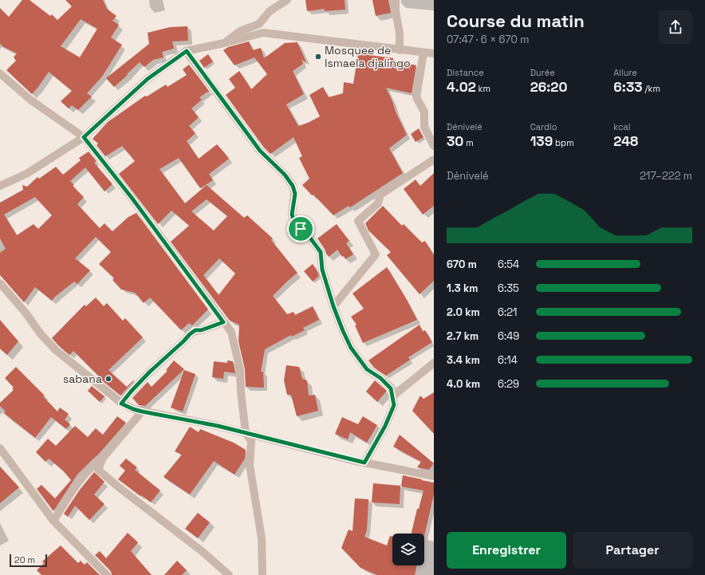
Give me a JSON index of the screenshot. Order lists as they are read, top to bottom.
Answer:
{
  "places": ["Mosquee de Ismaela djalingo", "sabana"],
  "scale_bar": "20 m",
  "page": {
    "heading": ["Course du matin", "07:47 · 6 × 670 m"],
    "stats": [
      ["Distance", "4.02 km"],
      ["Durée", "26:20"],
      ["Allure", "6:33 /km"],
      ["Dénivelé", "30 m"],
      ["Cardio", "139 bpm"],
      ["kcal", "248"]
    ],
    "chart": ["Dénivelé", "217–222 m"],
    "list": [
      {
        "name": "670 m",
        "note": "6:54"
      },
      {
        "name": "1.3 km",
        "note": "6:35"
      },
      {
        "name": "2.0 km",
        "note": "6:21"
      },
      {
        "name": "2.7 km",
        "note": "6:49"
      },
      {
        "name": "3.4 km",
        "note": "6:14"
      },
      {
        "name": "4.0 km",
        "note": "6:29"
      }
    ],
    "buttons": ["Enregistrer", "Partager"],
    "scale": "20 m"
  }
}
